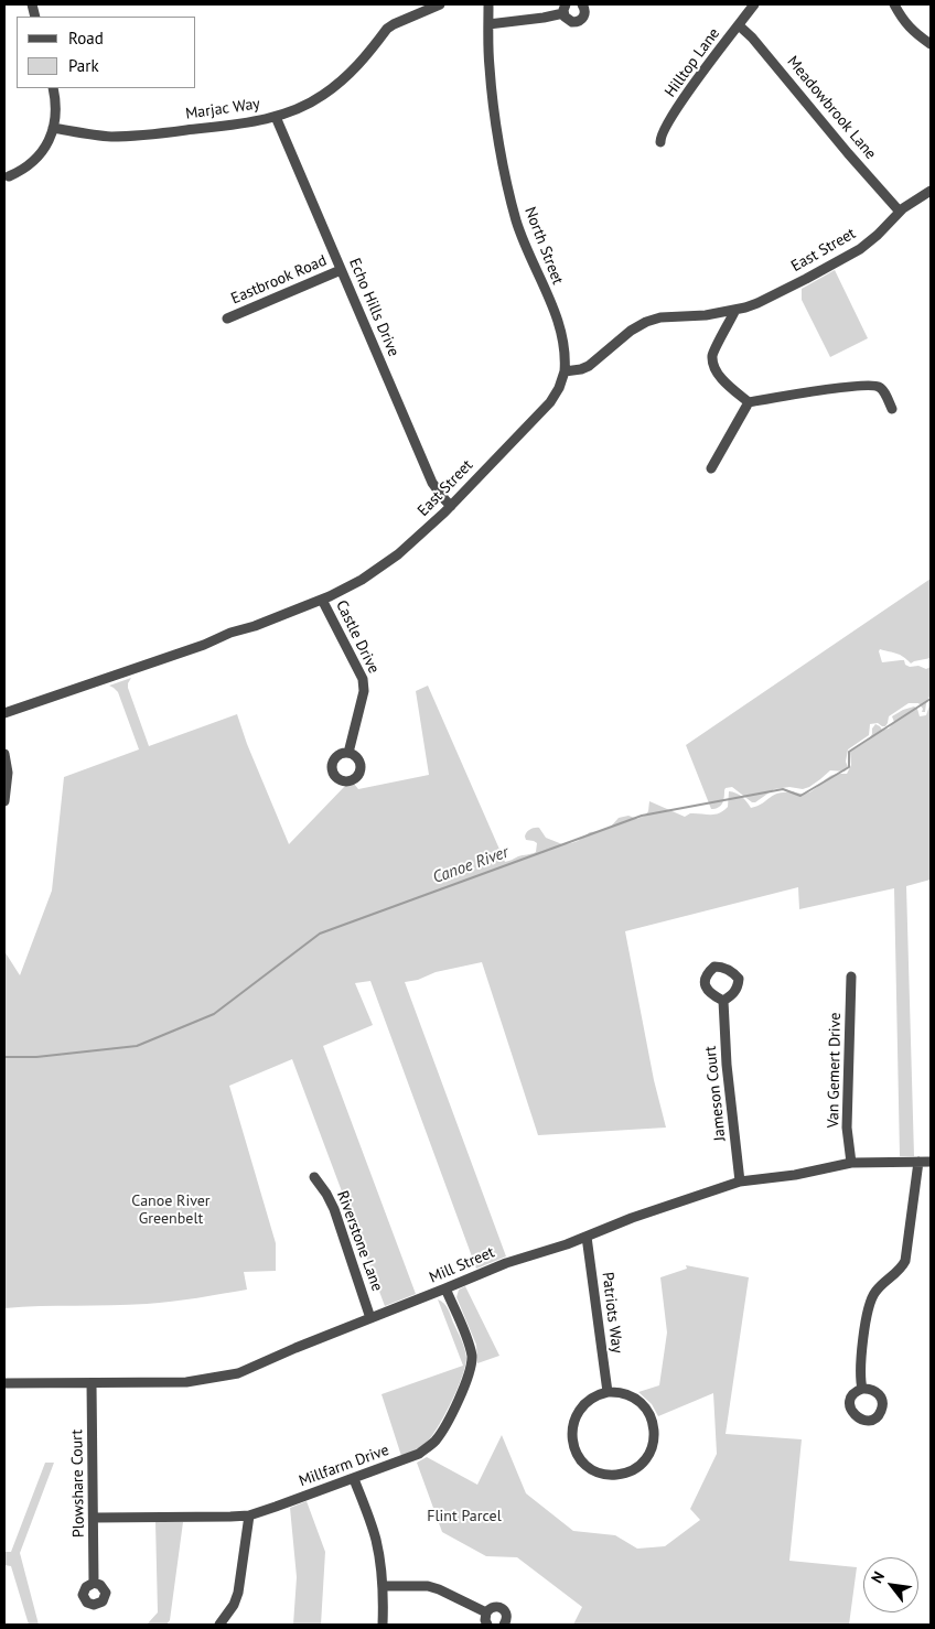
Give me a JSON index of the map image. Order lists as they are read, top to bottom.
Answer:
{
  "streets": {
    "street": [
      "Hilltop Lane",
      "Meadowbrook Lane",
      "Marjac Way",
      "North Street",
      "East Street",
      "Eastbrook Road",
      "Echo Hills Drive",
      "Castle Drive",
      "Van Gemert Drive",
      "Jameson Court",
      "Riverstone Lane",
      "Mill Street",
      "Patriots Way",
      "Millfarm Drive",
      "Plowshare Court"
    ]
  },
  "crossings": [
    ["Hilltop Lane", "Meadowbrook Lane"],
    ["Meadowbrook Lane", "East Street"],
    ["Marjac Way", "Echo Hills Drive"],
    ["North Street", "East Street"],
    ["East Street", "Echo Hills Drive"],
    ["East Street", "Castle Drive"],
    ["Eastbrook Road", "Echo Hills Drive"],
    ["Van Gemert Drive", "Mill Street"],
    ["Jameson Court", "Mill Street"],
    ["Riverstone Lane", "Mill Street"],
    ["Mill Street", "Patriots Way"],
    ["Mill Street", "Millfarm Drive"],
    ["Mill Street", "Plowshare Court"],
    ["Millfarm Drive", "Plowshare Court"]
  ],
  "water": ["Canoe River"],
  "parks": ["Canoe River Greenbelt", "Flint Parcel"],
  "legend": ["Road", "Park"],
  "north": "top left"
}
